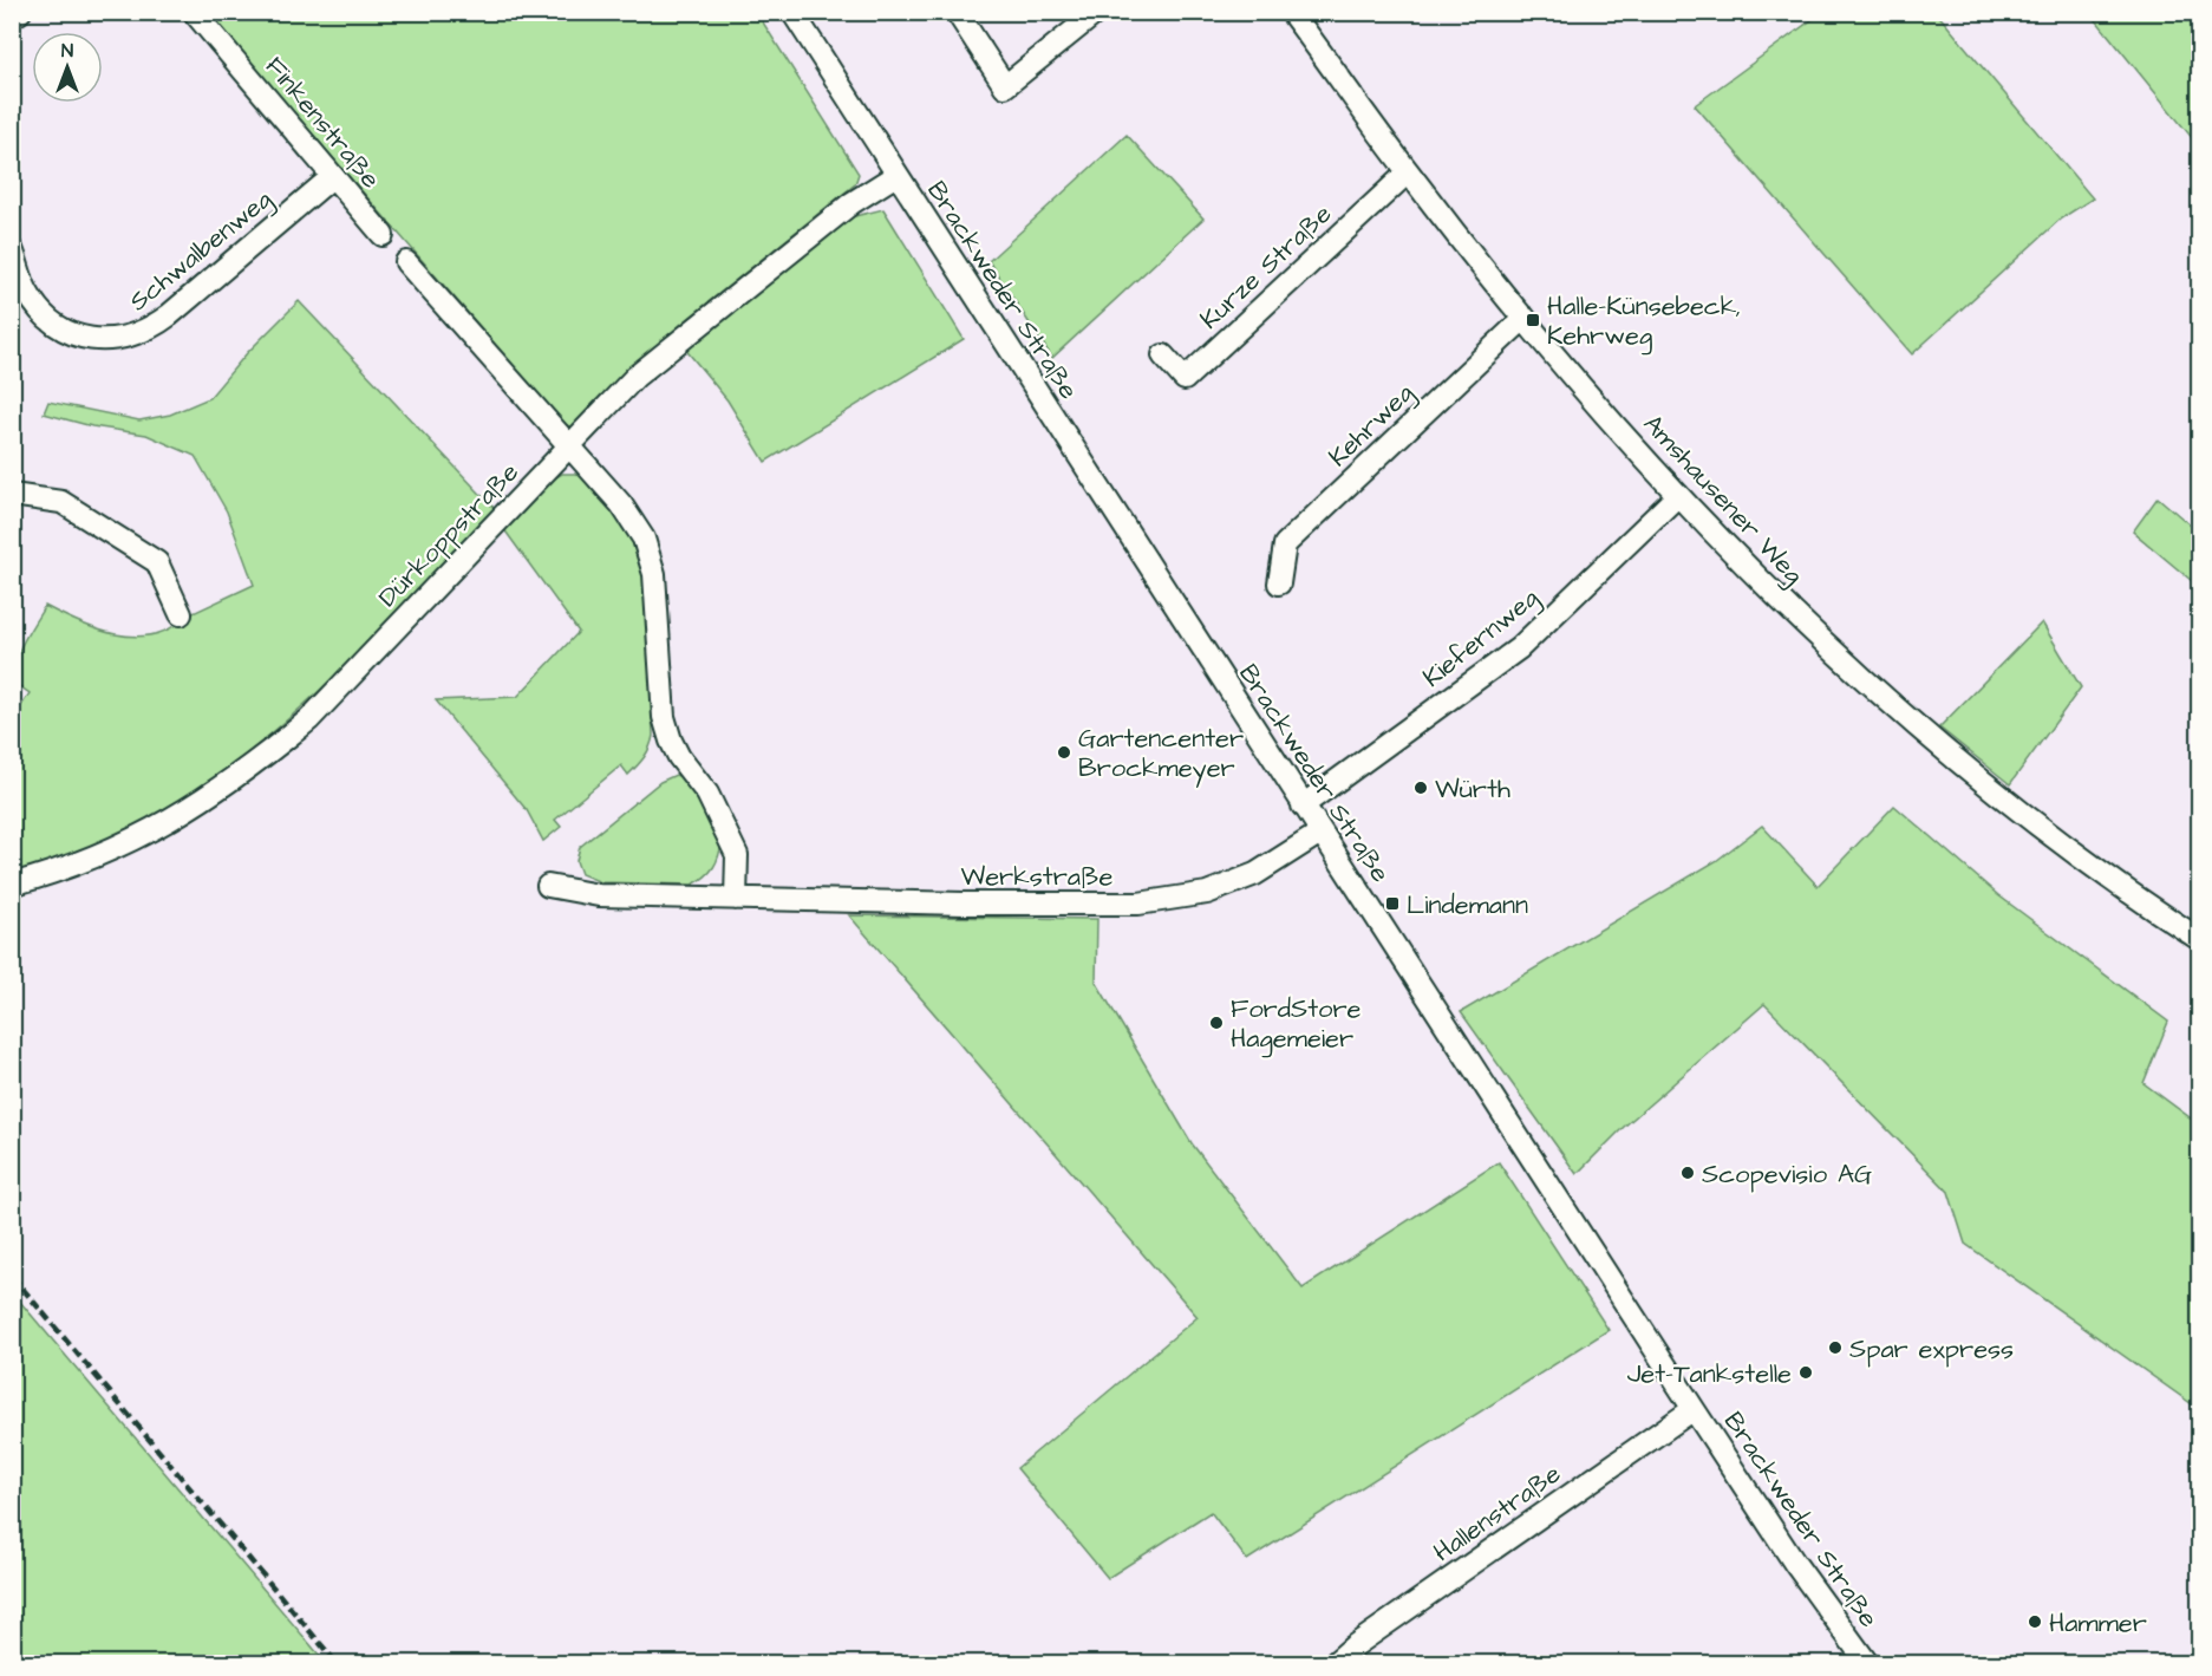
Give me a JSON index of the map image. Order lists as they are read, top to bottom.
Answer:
{
  "streets": {
    "street": [
      "Finkenstraße",
      "Schwalbenweg",
      "Kurze Straße",
      "Brackweder Straße",
      "Kehrweg",
      "Amshausener Weg",
      "Dürkoppstraße",
      "Kiefernweg",
      "Werkstraße",
      "Hallenstraße"
    ]
  },
  "crossings": [
    ["Finkenstraße", "Schwalbenweg"],
    ["Kurze Straße", "Amshausener Weg"],
    ["Brackweder Straße", "Dürkoppstraße"],
    ["Brackweder Straße", "Kiefernweg"],
    ["Brackweder Straße", "Werkstraße"],
    ["Brackweder Straße", "Hallenstraße"],
    ["Kehrweg", "Amshausener Weg"],
    ["Amshausener Weg", "Kiefernweg"]
  ],
  "places": {
    "transit": ["Halle-Künsebeck, Kehrweg", "Lindemann"],
    "other": [
      "Gartencenter Brockmeyer",
      "Würth",
      "FordStore Hagemeier",
      "Scopevisio AG",
      "Spar express",
      "Jet-Tankstelle",
      "Hammer"
    ]
  },
  "north": "top"
}
